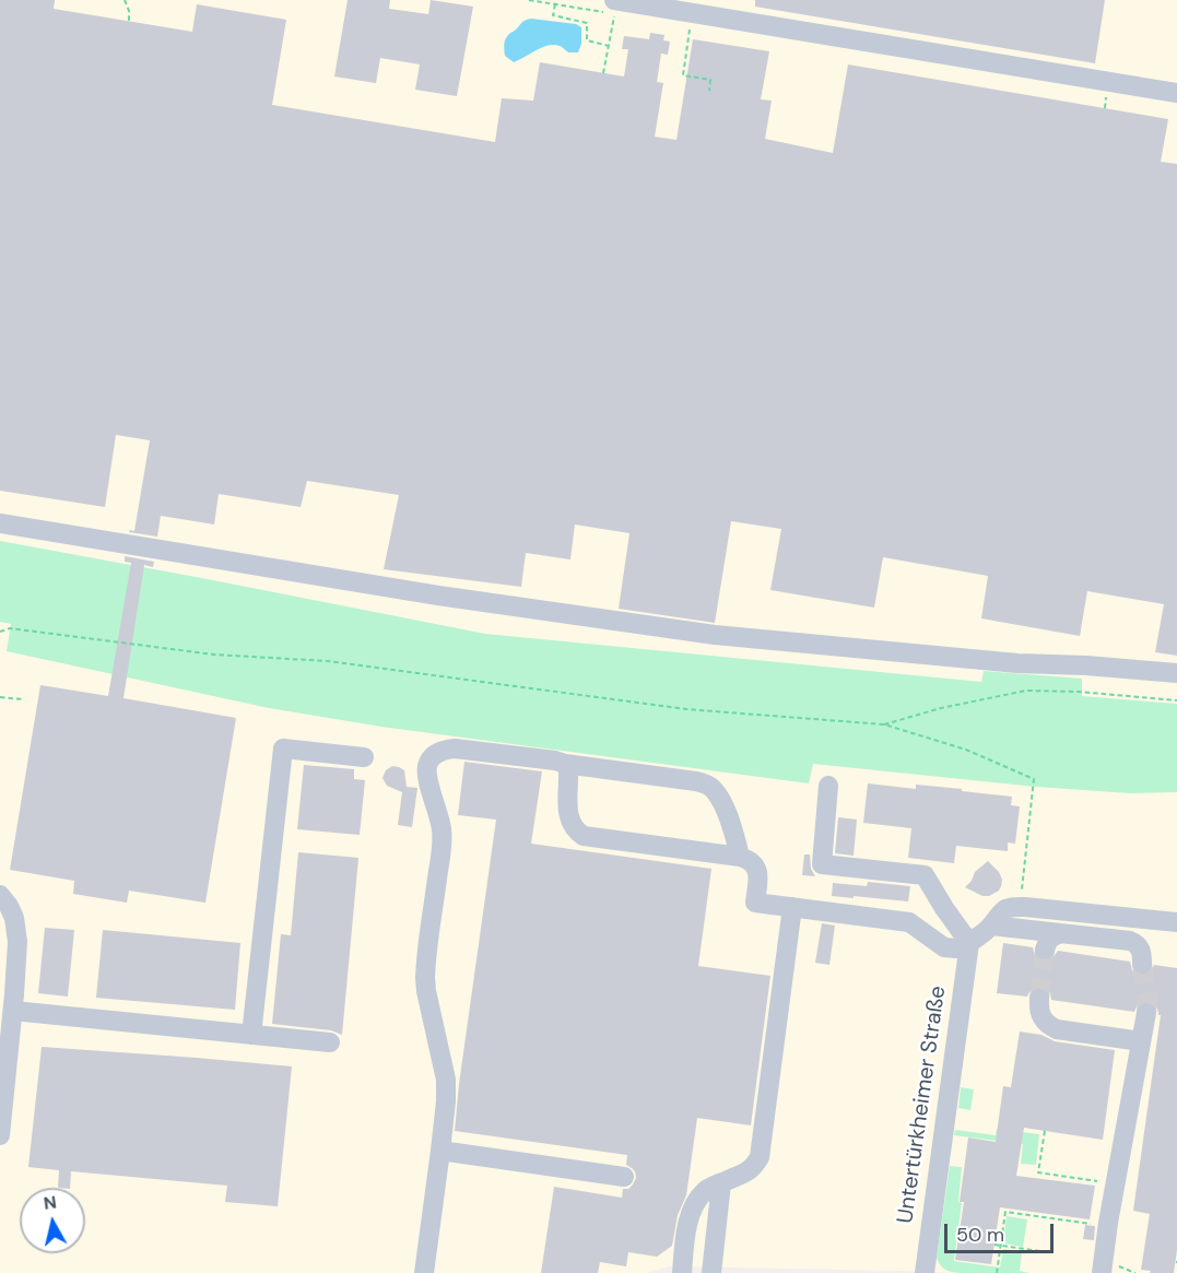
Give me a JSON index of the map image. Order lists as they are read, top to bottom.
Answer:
{
  "streets": {
    "street": ["Untertürkheimer Straße"]
  },
  "scale_bar": "50 m",
  "north": "top"
}
